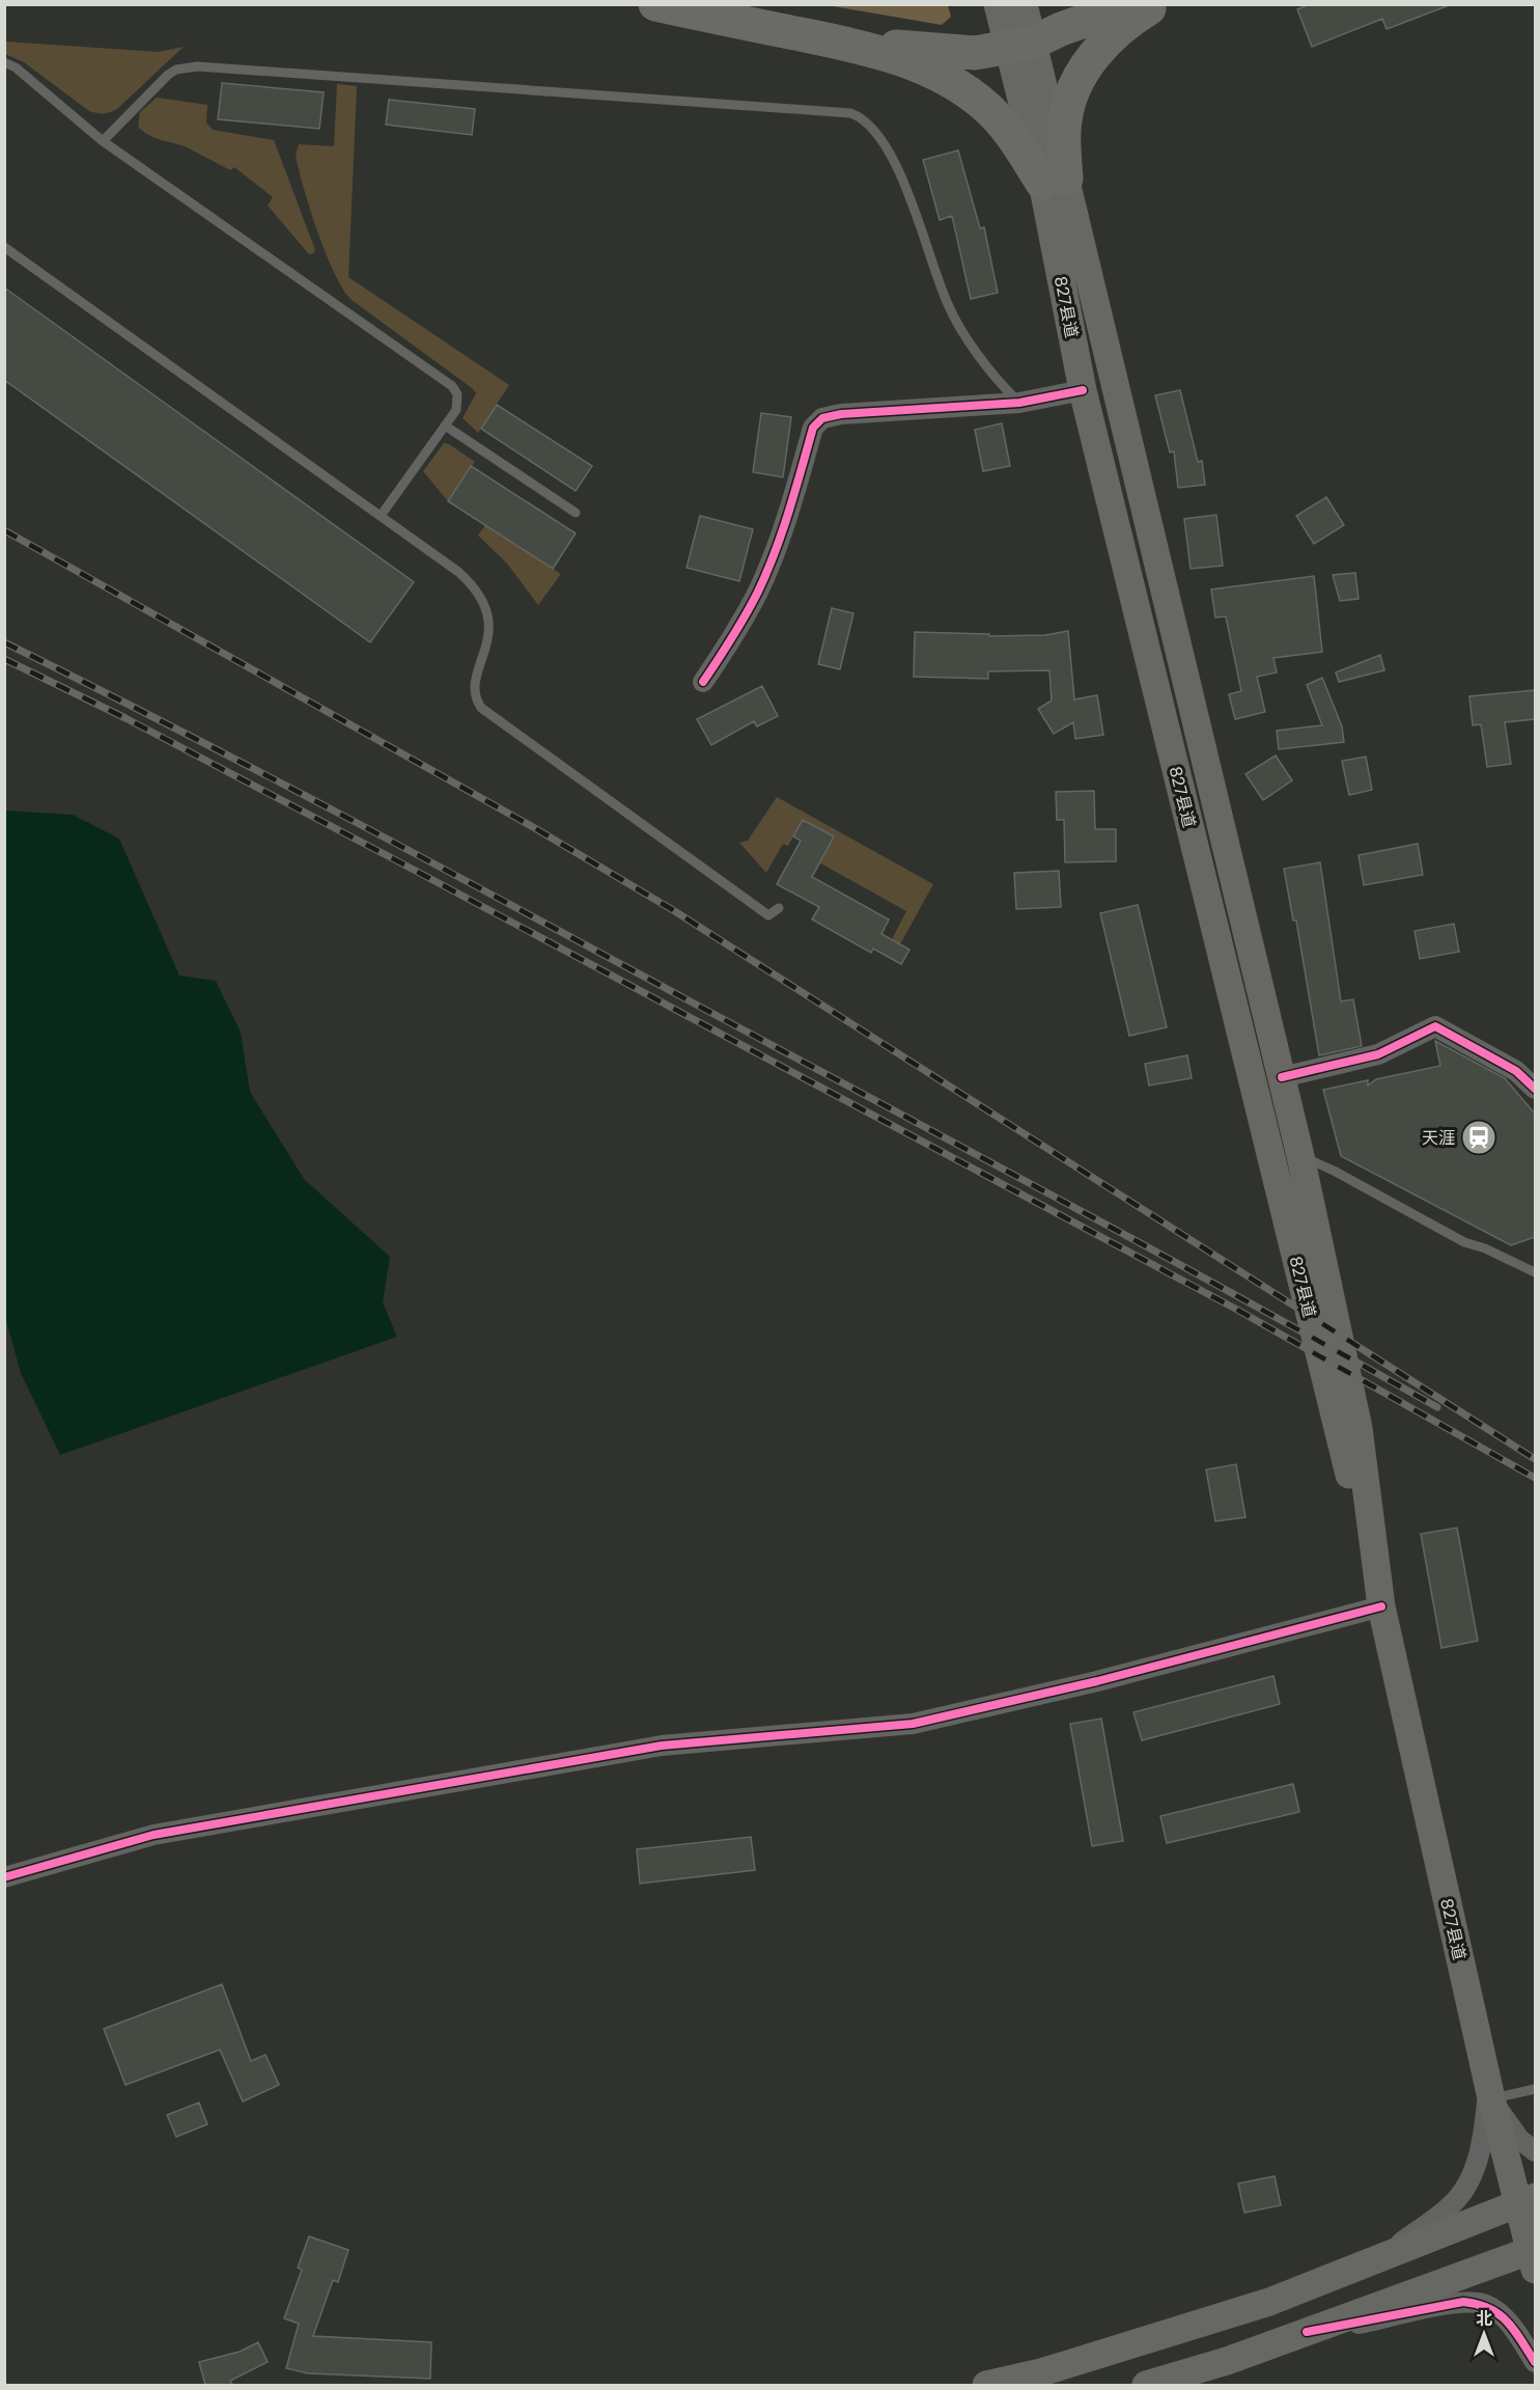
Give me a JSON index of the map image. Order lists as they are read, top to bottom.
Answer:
{
  "streets": {
    "main road": ["827县道"]
  },
  "places": {
    "station": ["天涯"]
  },
  "north": "top"
}
